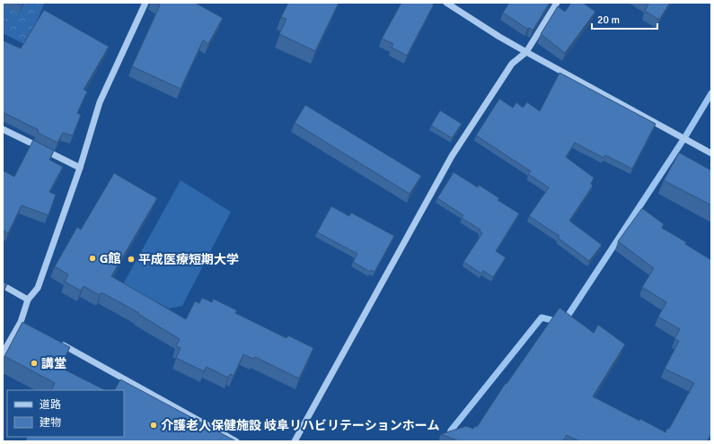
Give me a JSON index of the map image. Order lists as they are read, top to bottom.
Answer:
{
  "places": [
    "G館",
    "平成医療短期大学",
    "講堂",
    "介護老人保健施設 岐阜リハビリテーションホーム"
  ],
  "legend": ["道路", "建物"],
  "scale_bar": "20 m"
}
